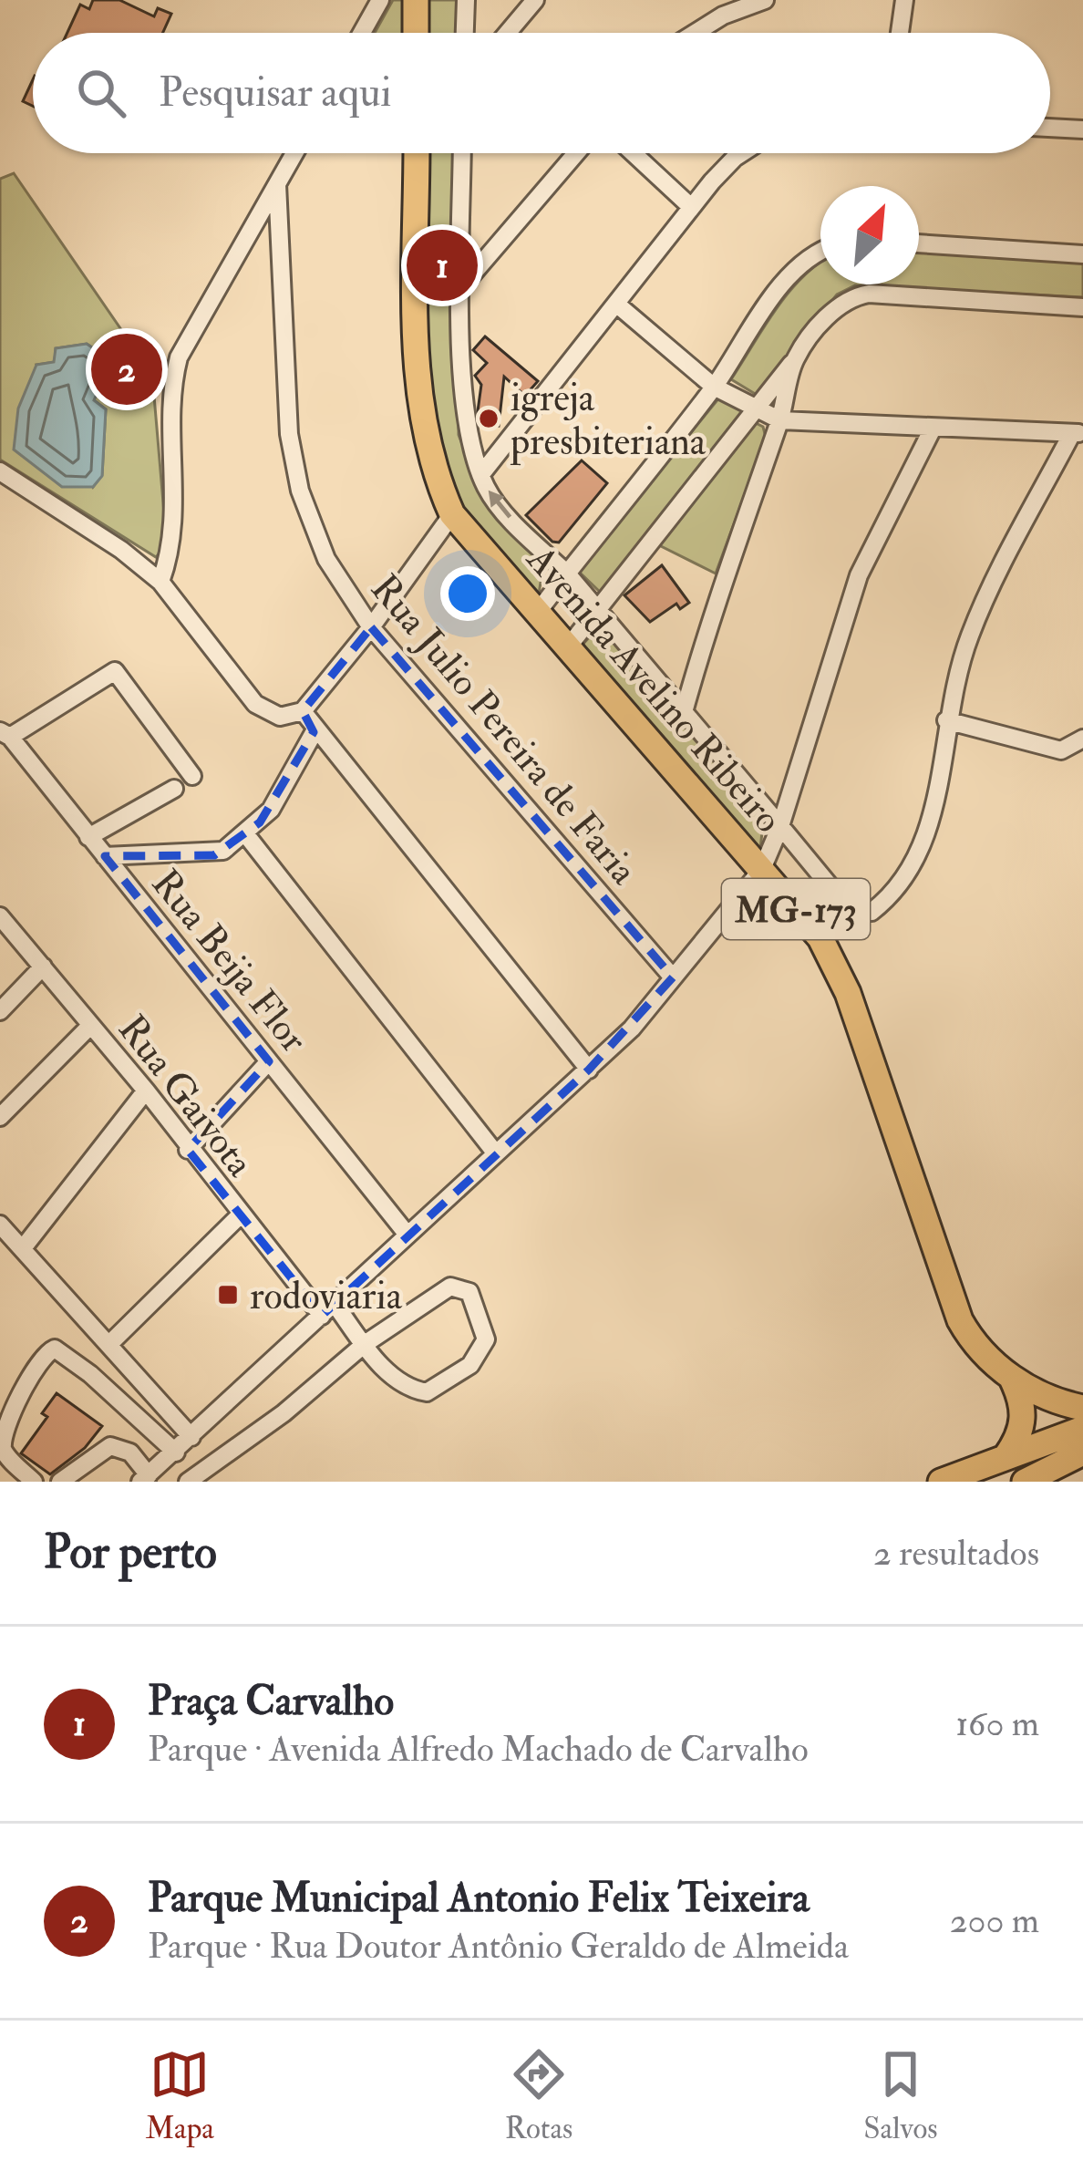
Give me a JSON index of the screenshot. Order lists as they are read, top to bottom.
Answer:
{
  "streets": {
    "highway": ["Avenida Avelino Ribeiro", "MG-173"],
    "street": ["Rua Julio Pereira de Faria", "Rua Beija Flor", "Rua Gaivota"]
  },
  "crossings": [
    ["Avenida Avelino Ribeiro", "MG-173"]
  ],
  "places": {
    "other": ["igreja presbiteriana"],
    "transit": ["rodoviaria"]
  },
  "north": "top right",
  "page": {
    "search": "Pesquisar aqui",
    "pins": ["1", "2"],
    "heading": ["Por perto", "2 resultados"],
    "list": [
      {
        "mark": "1",
        "name": "Praça Carvalho",
        "note": "Parque · Avenida Alfredo Machado de Carvalho",
        "value": "160 m"
      },
      {
        "mark": "2",
        "name": "Parque Municipal Antonio Felix Teixeira",
        "note": "Parque · Rua Doutor Antônio Geraldo de Almeida",
        "value": "200 m"
      }
    ],
    "nav": ["Mapa", "Rotas", "Salvos"]
  }
}
